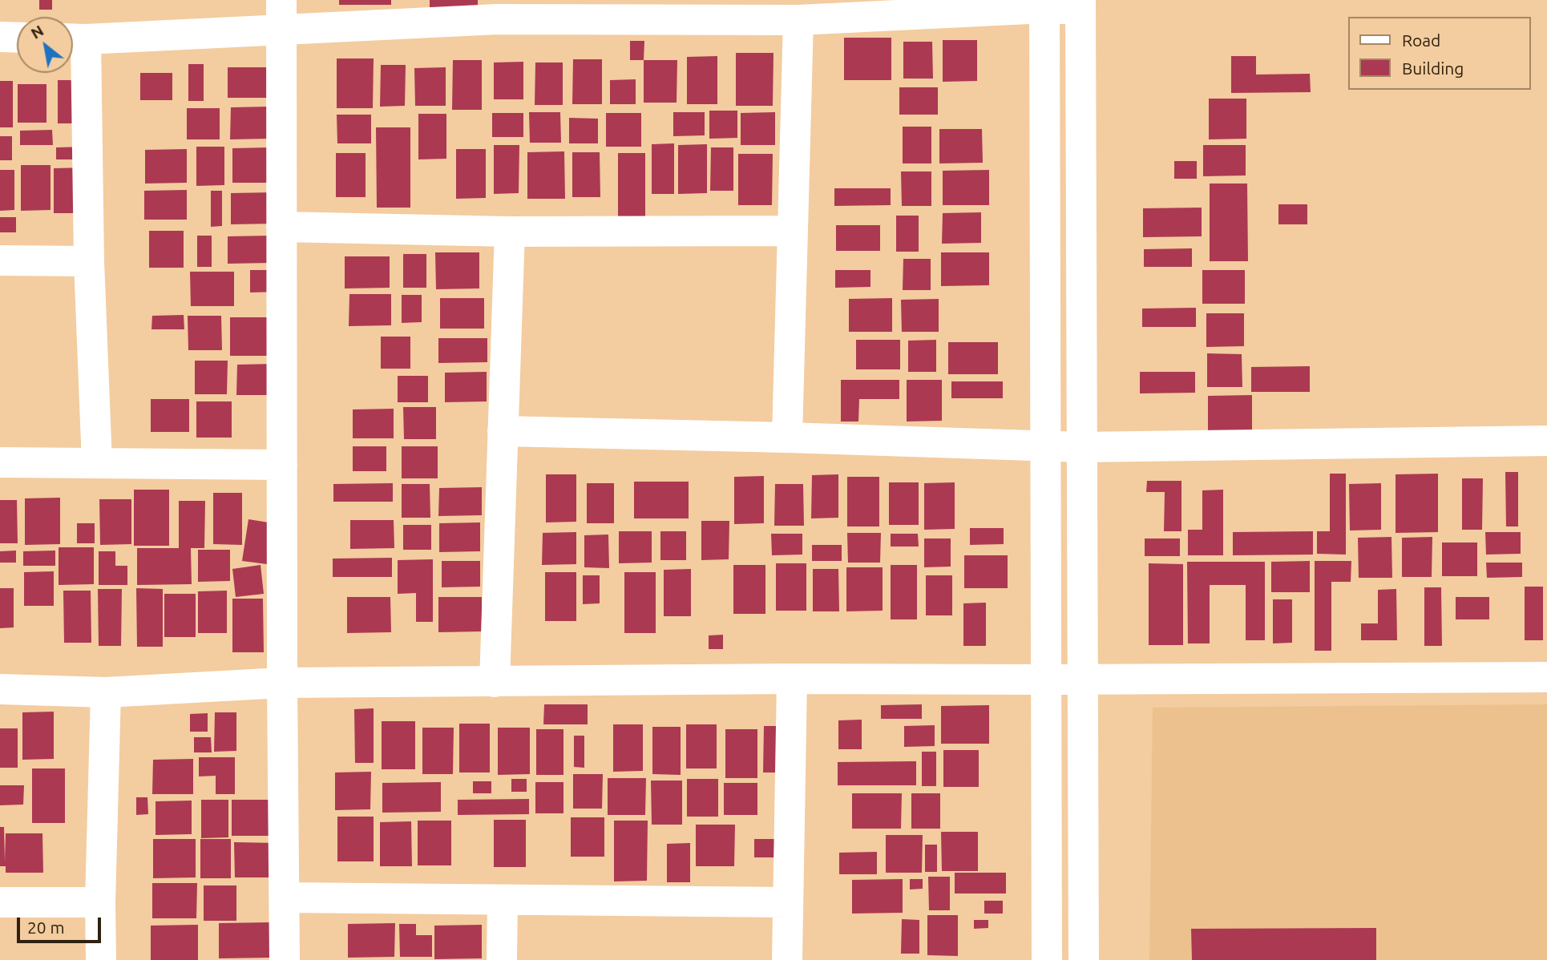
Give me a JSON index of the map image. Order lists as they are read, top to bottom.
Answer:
{
  "legend": ["Road", "Building"],
  "scale_bar": "20 m",
  "north": "top left"
}
